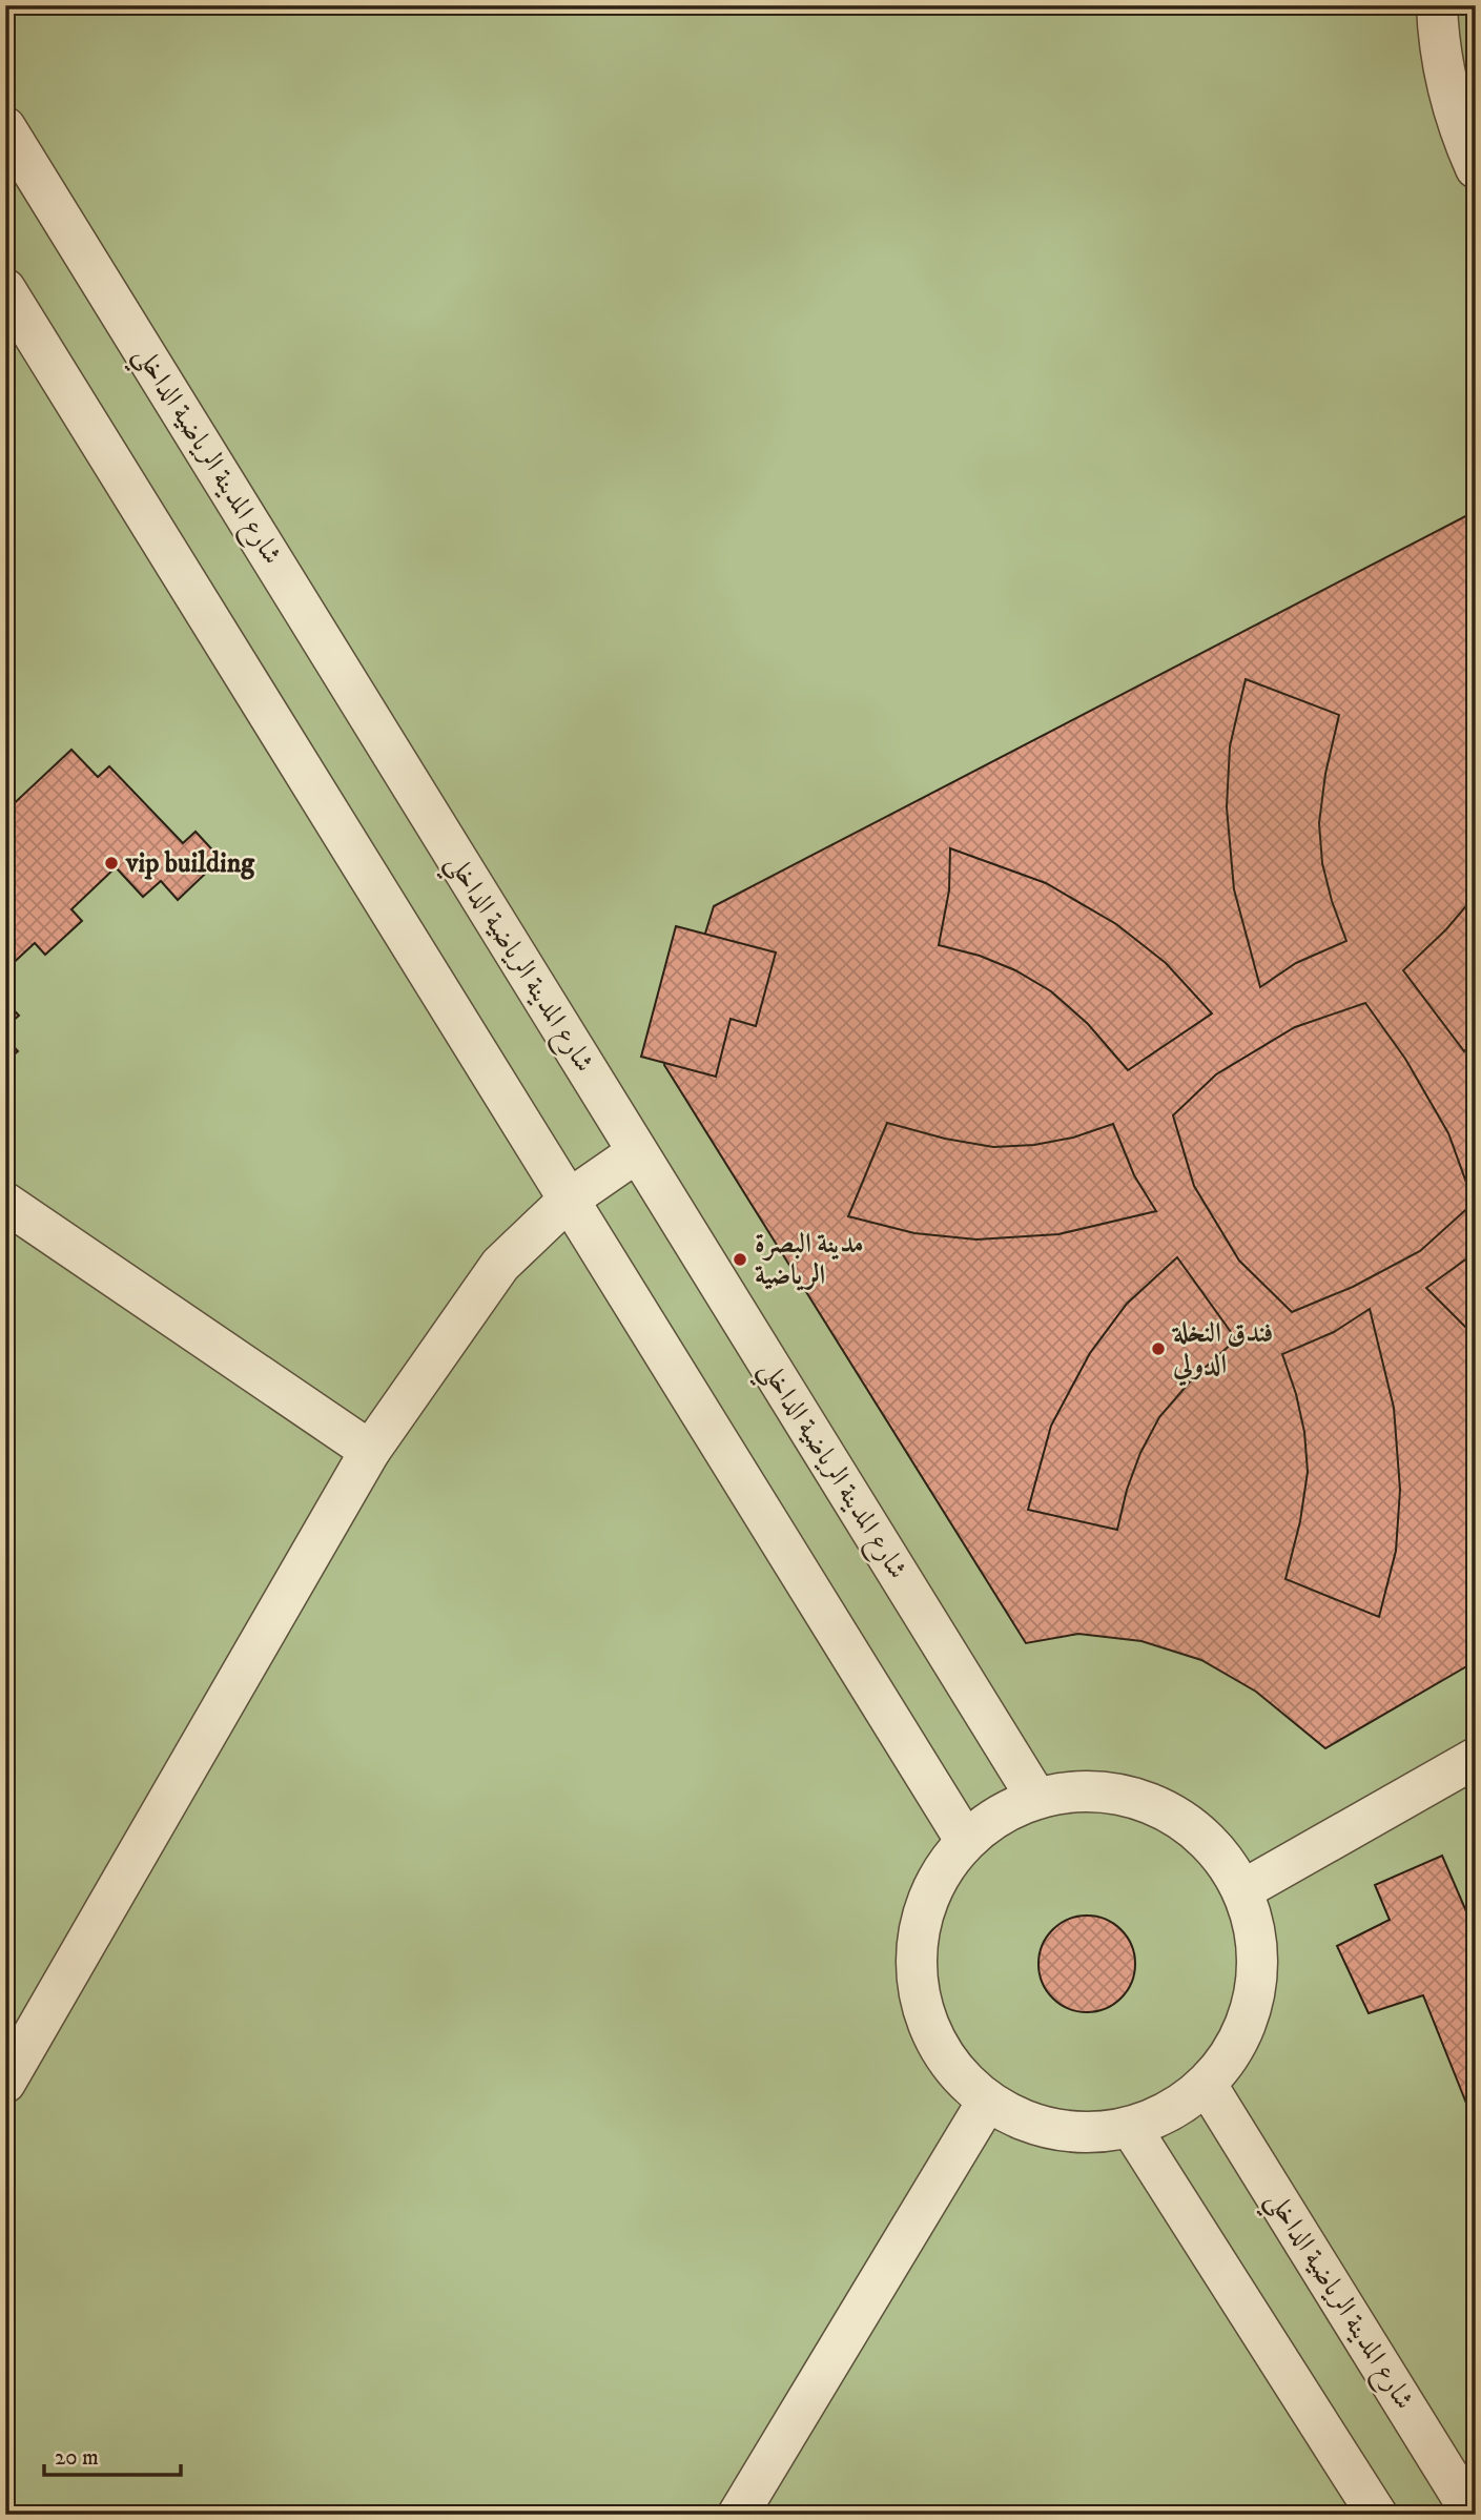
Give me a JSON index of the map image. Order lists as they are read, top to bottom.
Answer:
{
  "streets": {
    "street": ["شارع المدينة الرياضية الداخلي"]
  },
  "places": ["vip building", "مدينة البصرة الرياضية", "فندق النخلة الدولي"],
  "scale_bar": "20 m"
}
